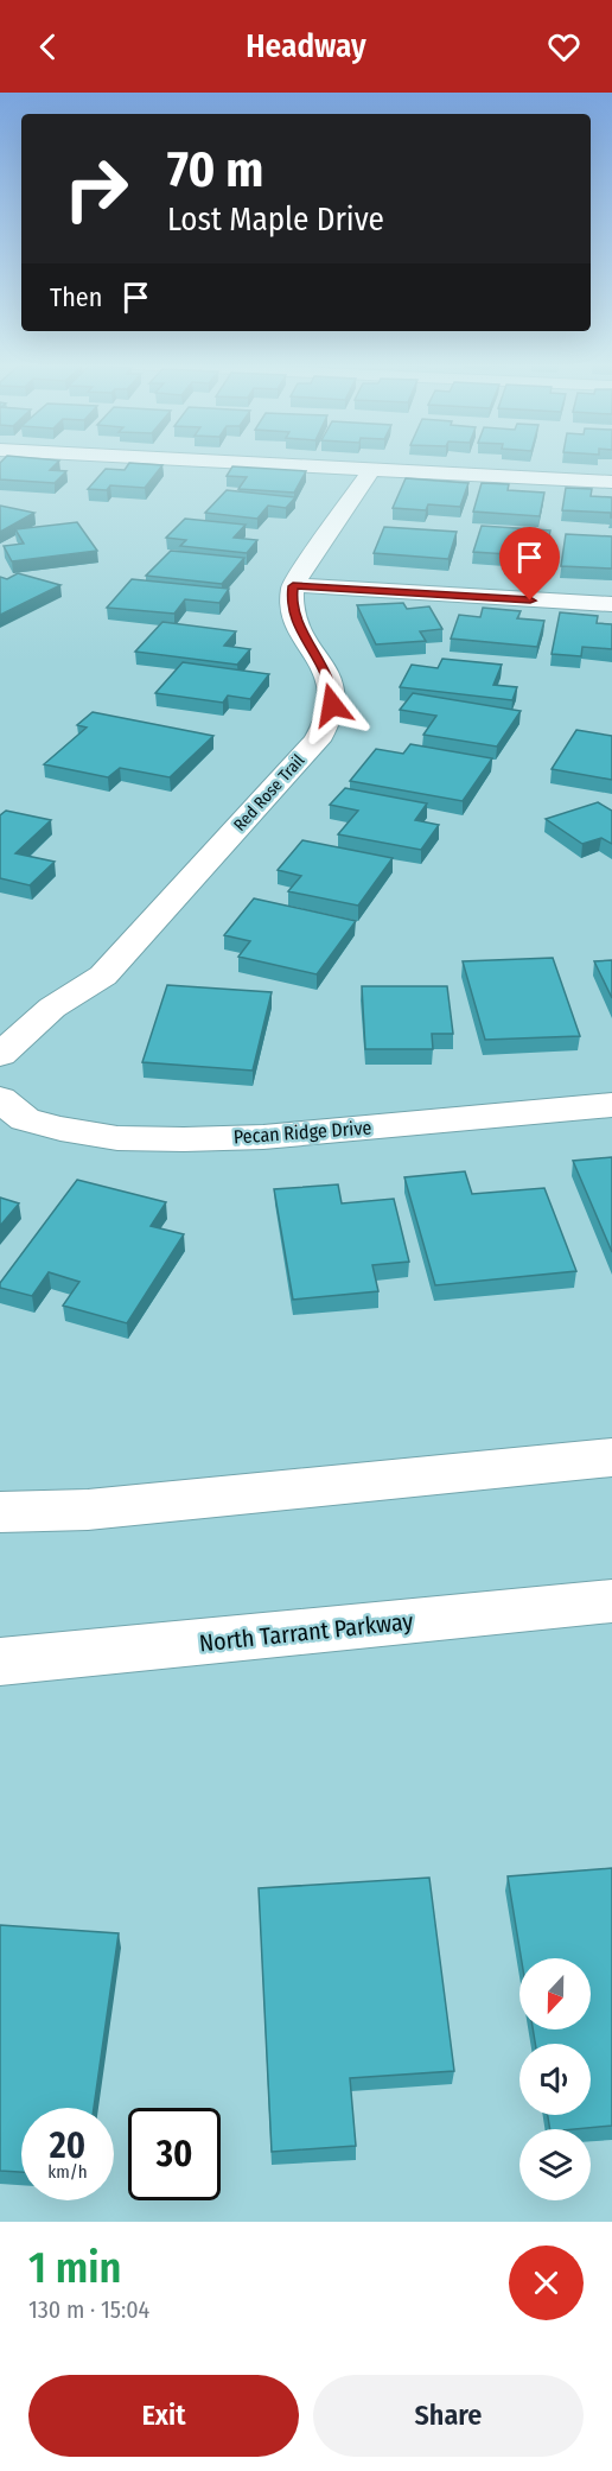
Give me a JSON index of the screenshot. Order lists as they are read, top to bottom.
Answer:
{
  "streets": {
    "street": ["Red Rose Trail", "Pecan Ridge Drive", "North Tarrant Parkway"]
  },
  "north": "bottom",
  "page": {
    "header": "Headway",
    "turn": ["70 m", "Lost Maple Drive"],
    "then": "Then",
    "speed": "20 km/h",
    "limit": "30",
    "heading": ["1 min", "130 m · 15:04"],
    "buttons": ["Exit", "Share"]
  }
}
